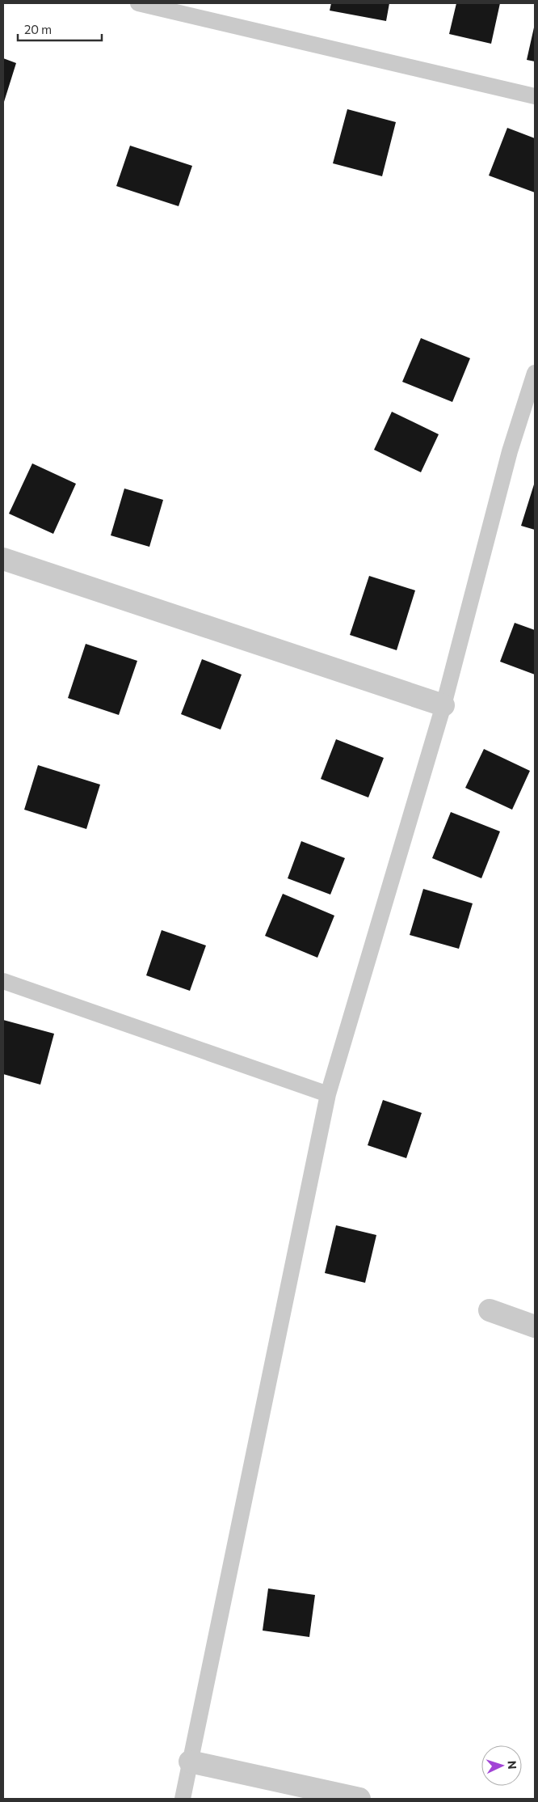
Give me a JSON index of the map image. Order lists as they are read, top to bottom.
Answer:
{
  "scale_bar": "20 m",
  "north": "right"
}
